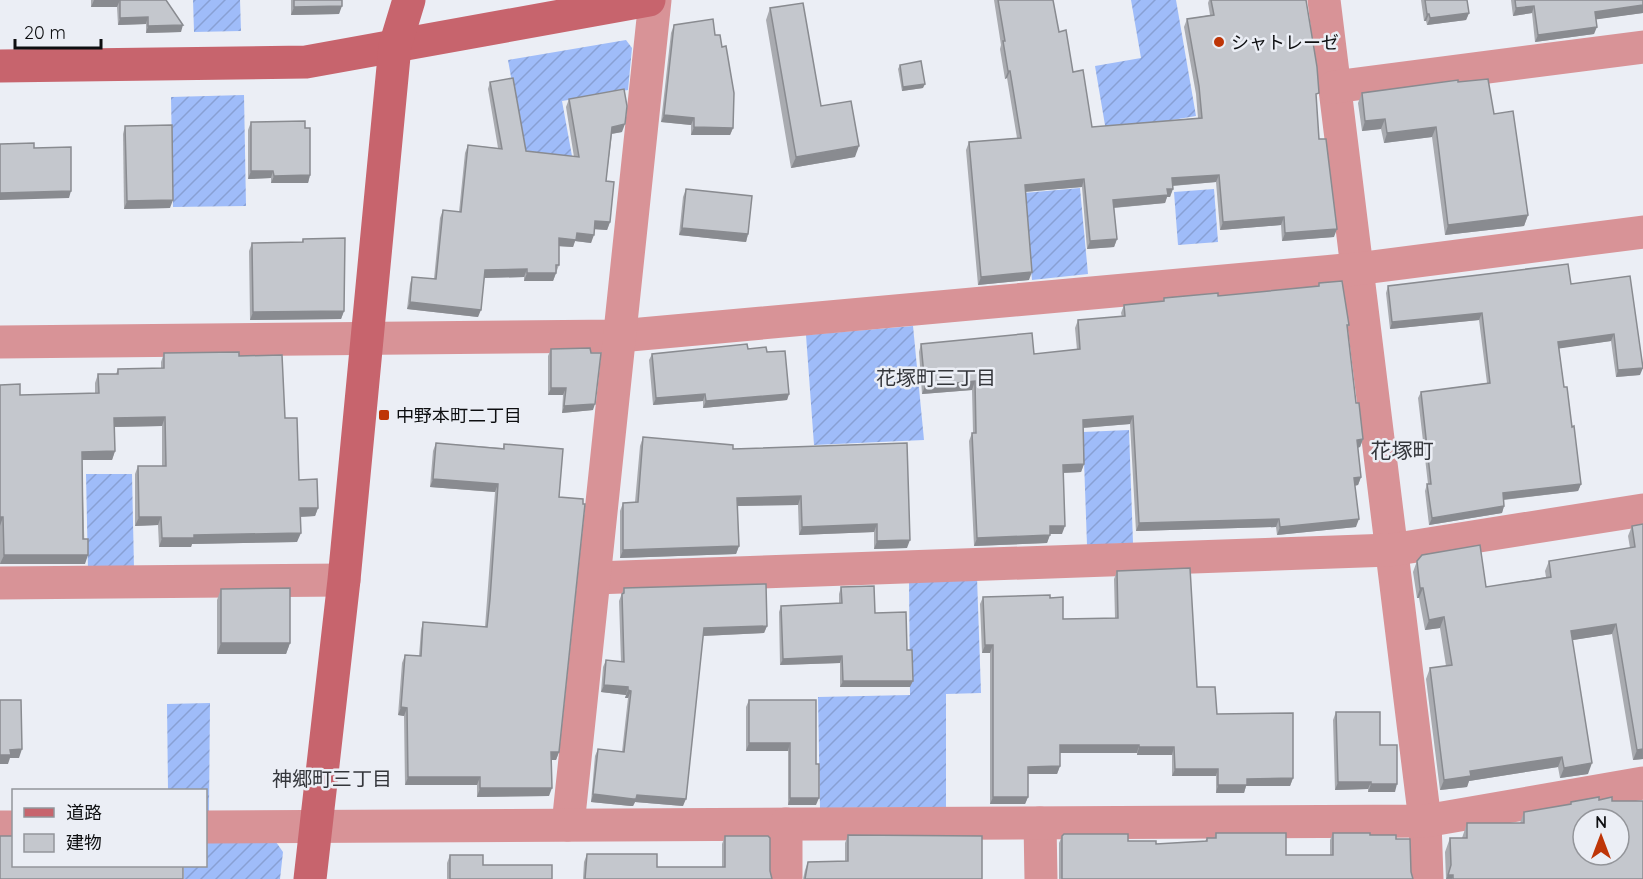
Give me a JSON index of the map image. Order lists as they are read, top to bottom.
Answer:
{
  "districts": ["花塚町三丁目", "花塚町", "神郷町三丁目"],
  "places": {
    "other": ["シャトレーゼ"],
    "transit": ["中野本町二丁目"]
  },
  "legend": ["道路", "建物"],
  "scale_bar": "20 m",
  "north": "top"
}
